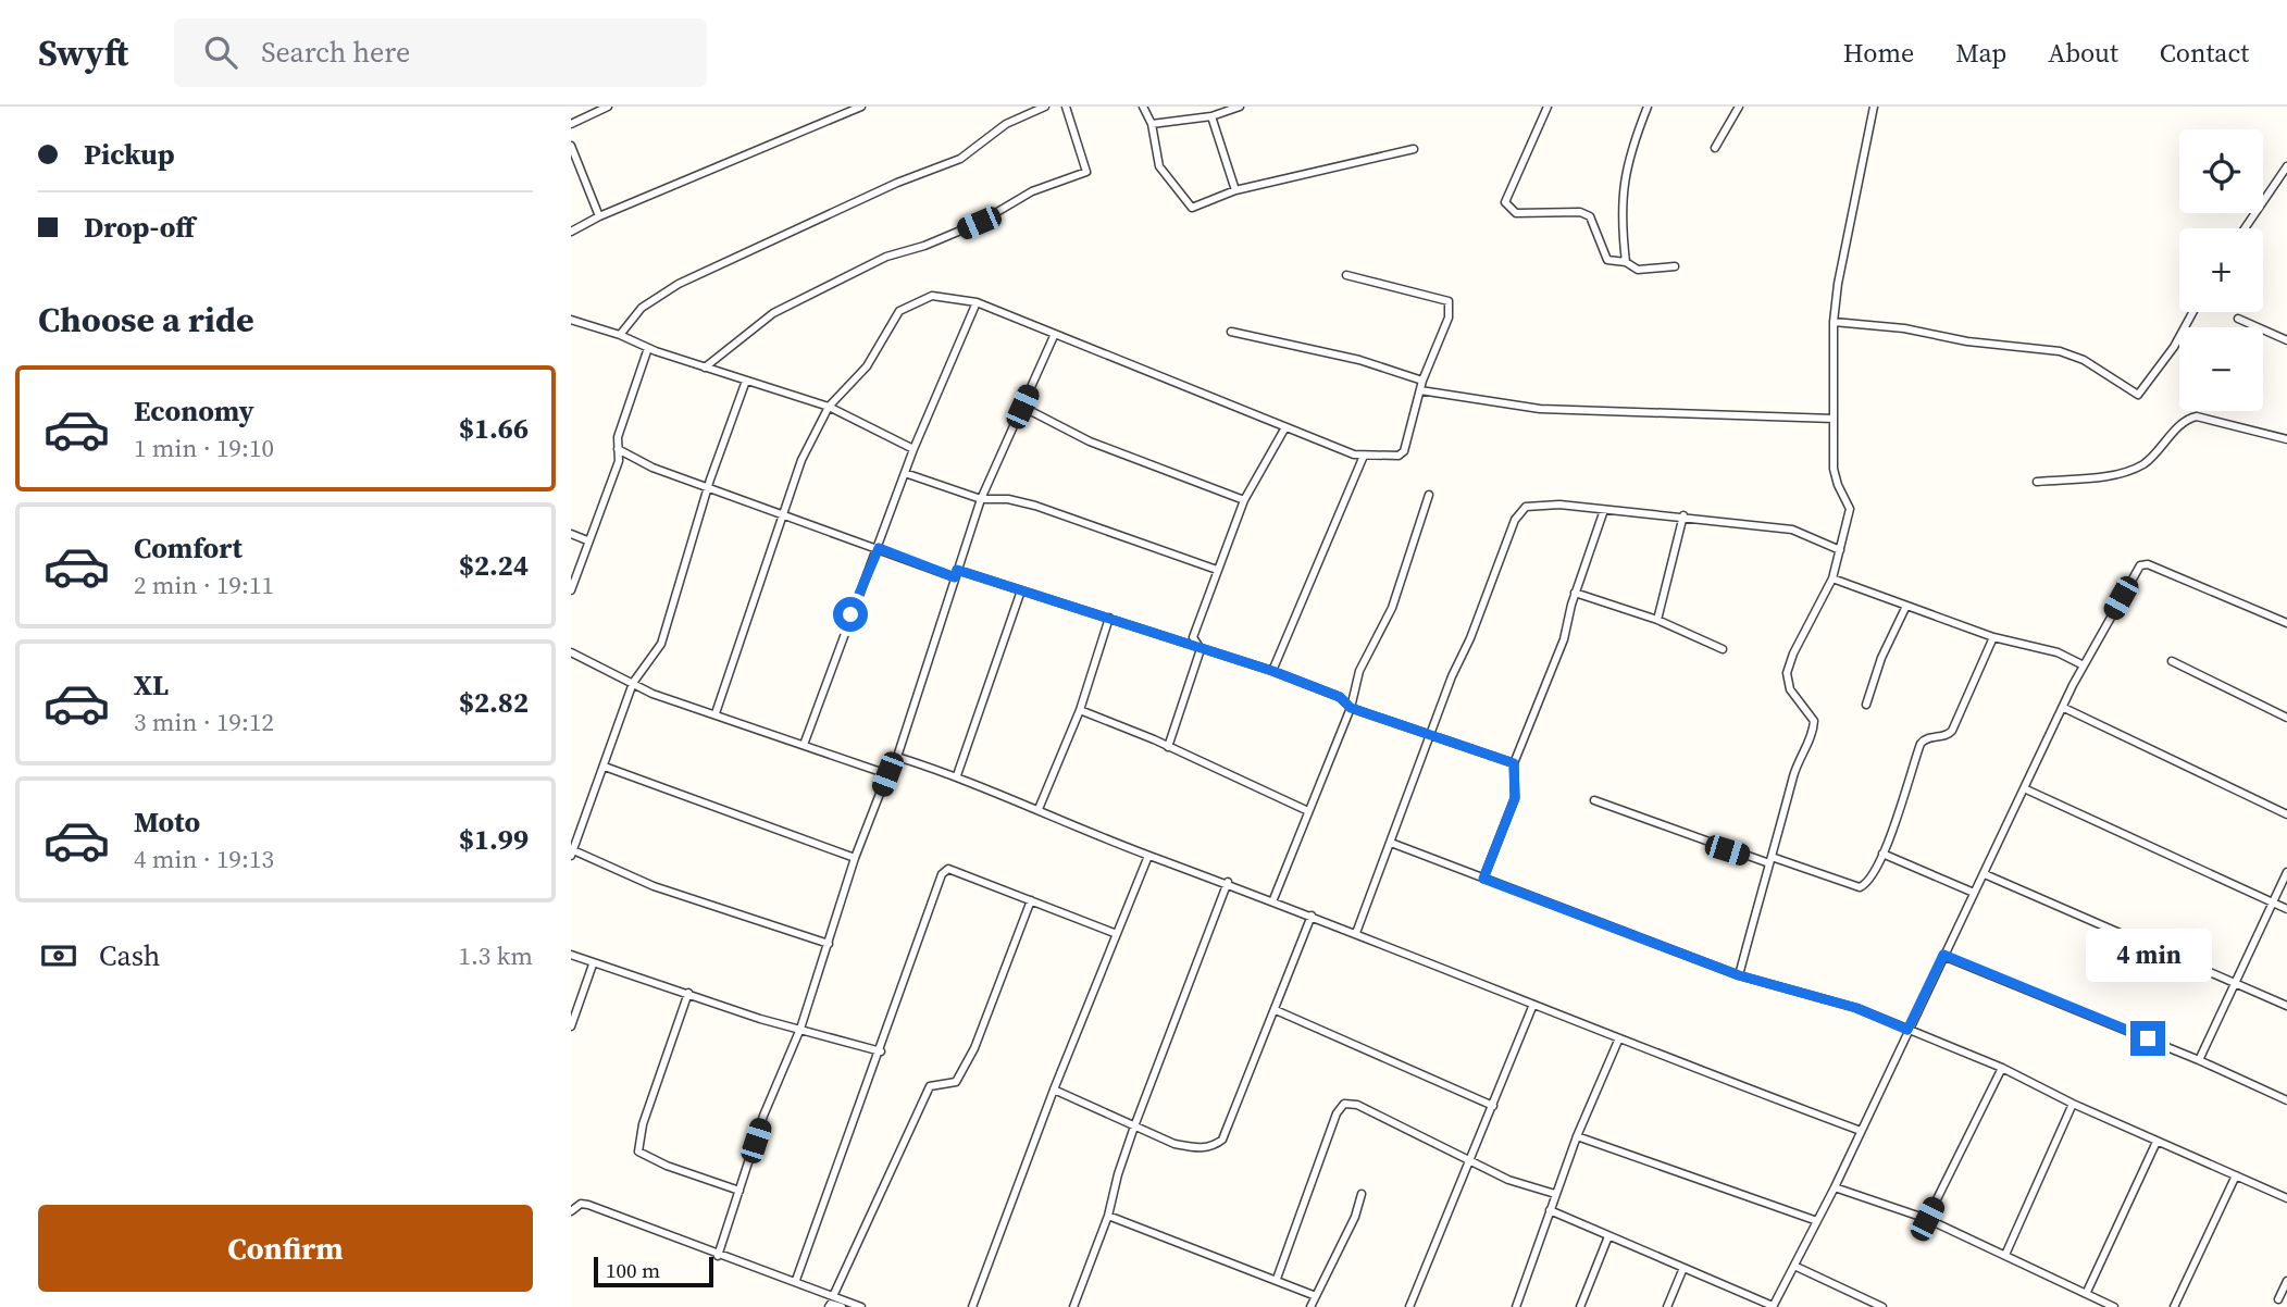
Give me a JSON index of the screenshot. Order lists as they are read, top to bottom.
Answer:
{
  "scale_bar": "100 m",
  "page": {
    "header": "Swyft",
    "search": "Search here",
    "nav": [
      "Home",
      "Map",
      "About",
      "Contact"
    ],
    "banner": ["Pickup", "Drop-off"],
    "map_buttons": ["+", "−"],
    "heading": "Choose a ride",
    "list": [
      {
        "name": "Economy",
        "note": "1 min · 19:10",
        "value": "$1.66"
      },
      {
        "name": "Comfort",
        "note": "2 min · 19:11",
        "value": "$2.24"
      },
      {
        "name": "XL",
        "note": "3 min · 19:12",
        "value": "$2.82"
      },
      {
        "name": "Moto",
        "note": "4 min · 19:13",
        "value": "$1.99"
      }
    ],
    "pay": ["Cash", "1.3 km"],
    "bubble": "4 min",
    "buttons": "Confirm",
    "scale": "100 m"
  }
}
